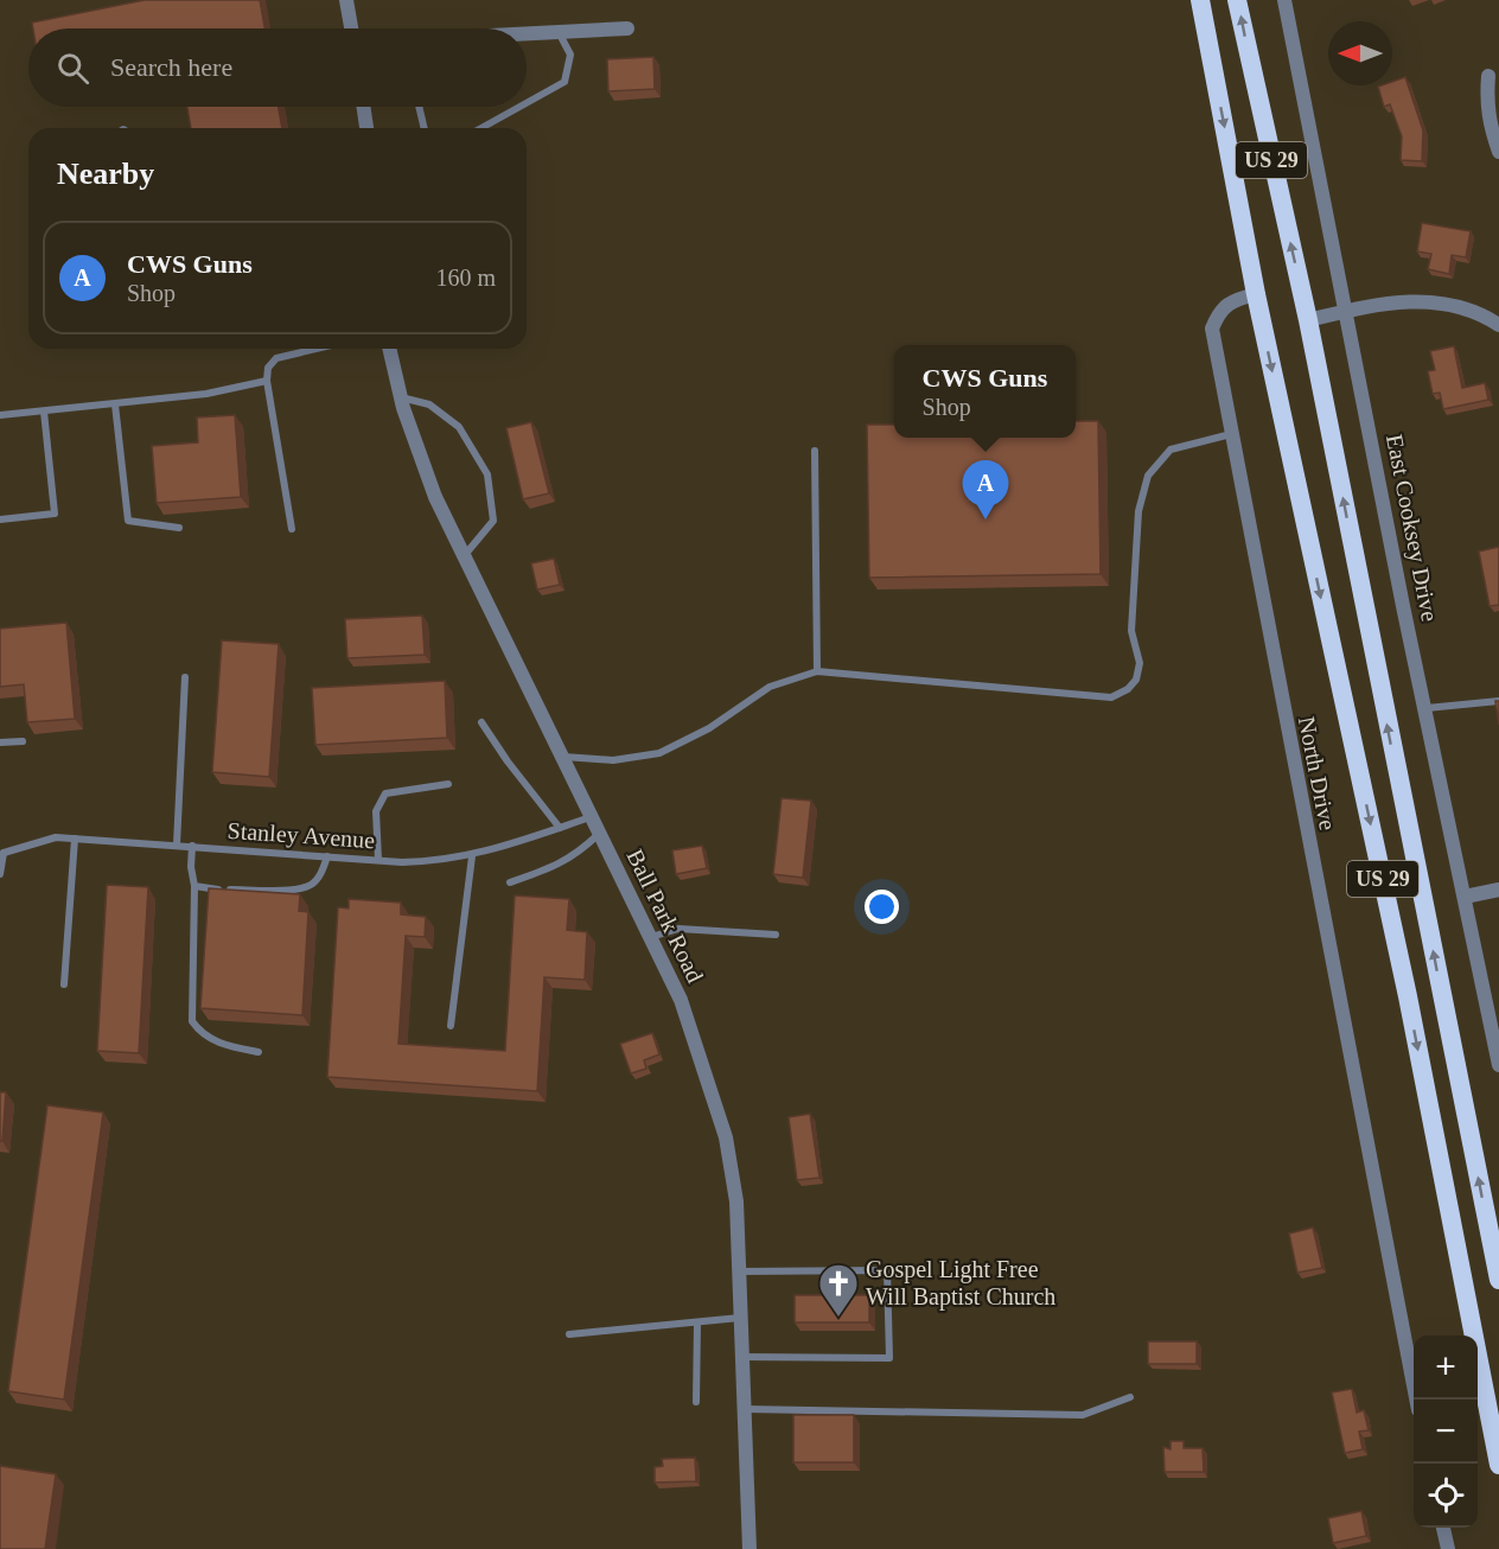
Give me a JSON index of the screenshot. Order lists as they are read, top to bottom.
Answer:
{
  "streets": {
    "highway": ["US 29"],
    "street": ["East Cooksey Drive", "North Drive", "Ball Park Road"],
    "lane": ["Stanley Avenue"]
  },
  "crossings": [
    ["US 29", "North Drive"],
    ["Stanley Avenue", "Ball Park Road"]
  ],
  "places": {
    "church": ["Gospel Light Free Will Baptist Church"]
  },
  "north": "left",
  "page": {
    "search": "Search here",
    "heading": "Nearby",
    "list": [
      {
        "mark": "A",
        "name": "CWS Guns",
        "note": "Shop",
        "value": "160 m"
      }
    ],
    "popup": ["CWS Guns", "Shop"],
    "pins": "A",
    "map_buttons": ["+", "−"]
  }
}
